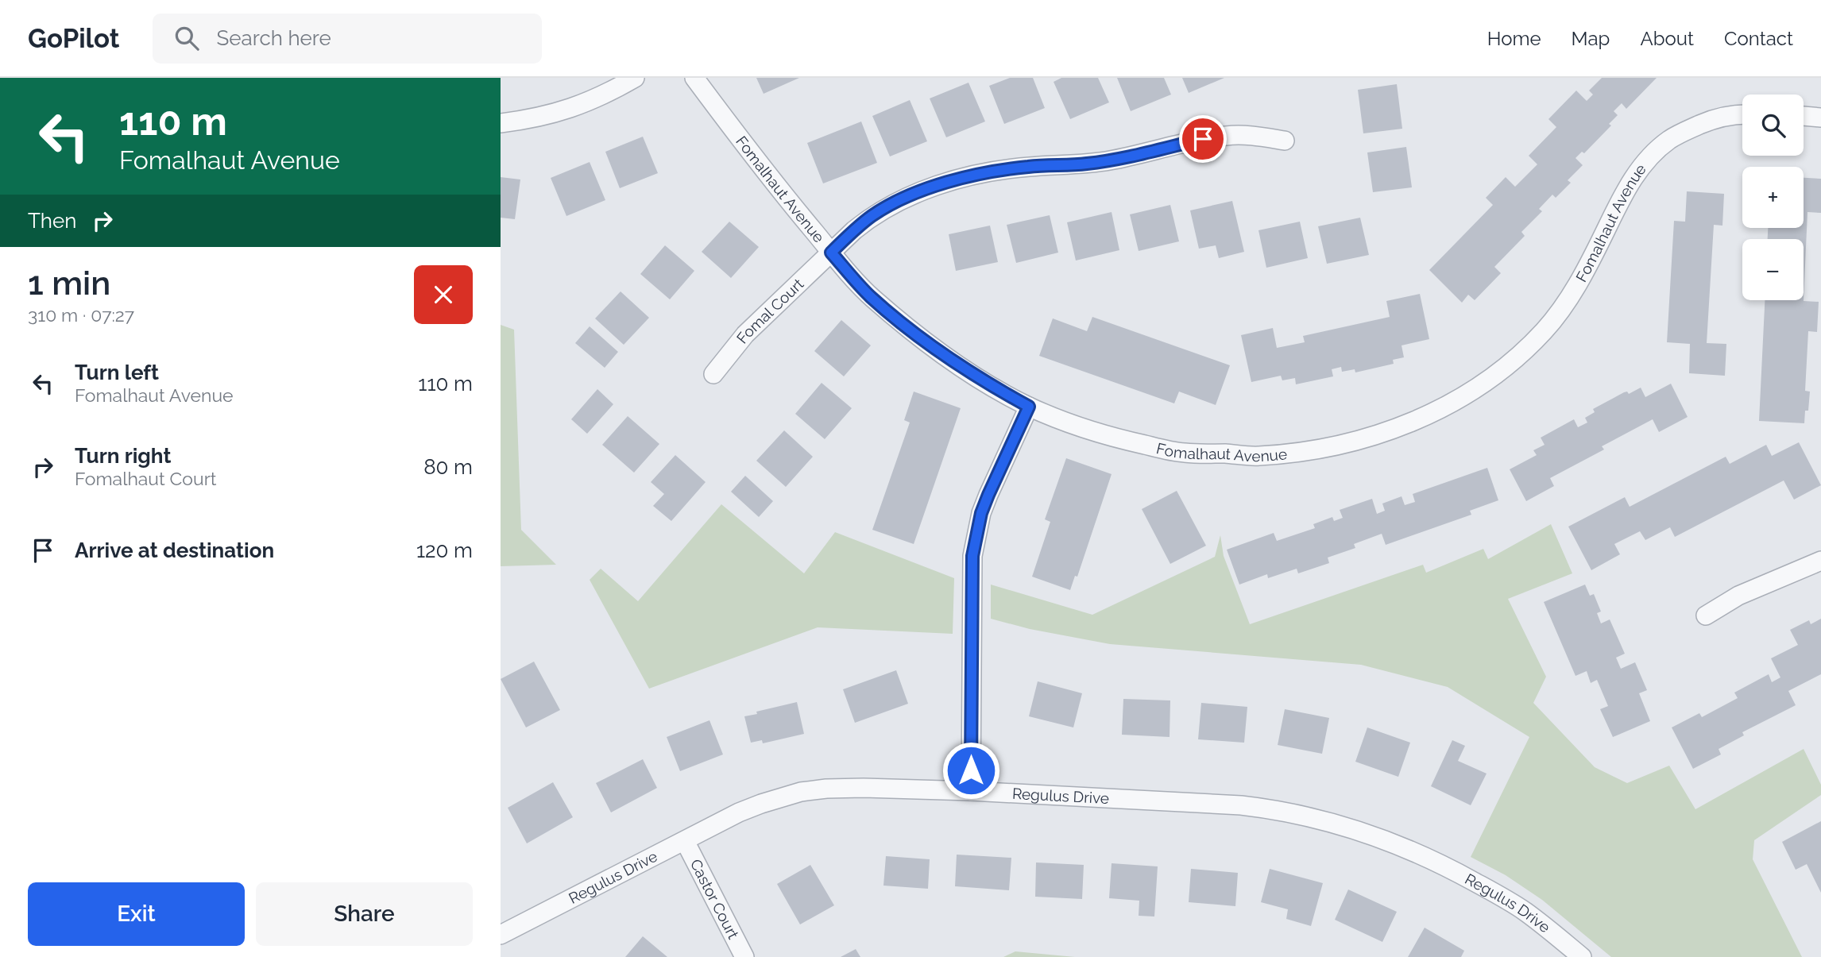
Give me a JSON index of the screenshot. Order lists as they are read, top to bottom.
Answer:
{
  "streets": {
    "street": [
      "Fomalhaut Avenue",
      "Fomal Court",
      "Regulus Drive",
      "Castor Court"
    ]
  },
  "crossings": [
    ["Fomalhaut Avenue", "Fomal Court"],
    ["Regulus Drive", "Castor Court"]
  ],
  "page": {
    "header": "GoPilot",
    "search": "Search here",
    "nav": [
      "Home",
      "Map",
      "About",
      "Contact"
    ],
    "turn": ["110 m", "Fomalhaut Avenue"],
    "map_buttons": ["+", "−"],
    "then": "Then",
    "heading": ["1 min", "310 m · 07:27"],
    "list": [
      {
        "name": "Turn left",
        "note": "Fomalhaut Avenue",
        "value": "110 m"
      },
      {
        "name": "Turn right",
        "note": "Fomalhaut Court",
        "value": "80 m"
      },
      {
        "name": "Arrive at destination",
        "value": "120 m"
      }
    ],
    "buttons": ["Exit", "Share"]
  }
}
